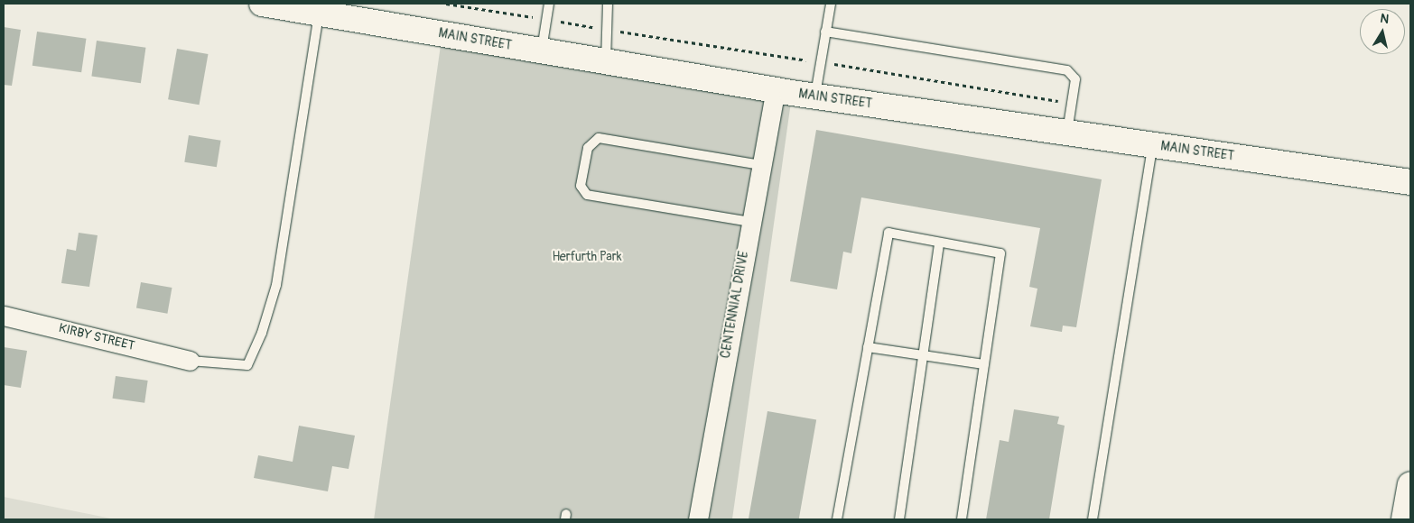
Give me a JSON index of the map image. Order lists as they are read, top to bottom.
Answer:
{
  "streets": {
    "street": ["MAIN STREET", "CENTENNIAL DRIVE", "KIRBY STREET"]
  },
  "crossings": [
    ["MAIN STREET", "CENTENNIAL DRIVE"]
  ],
  "parks": ["Herfurth Park"],
  "north": "top"
}
